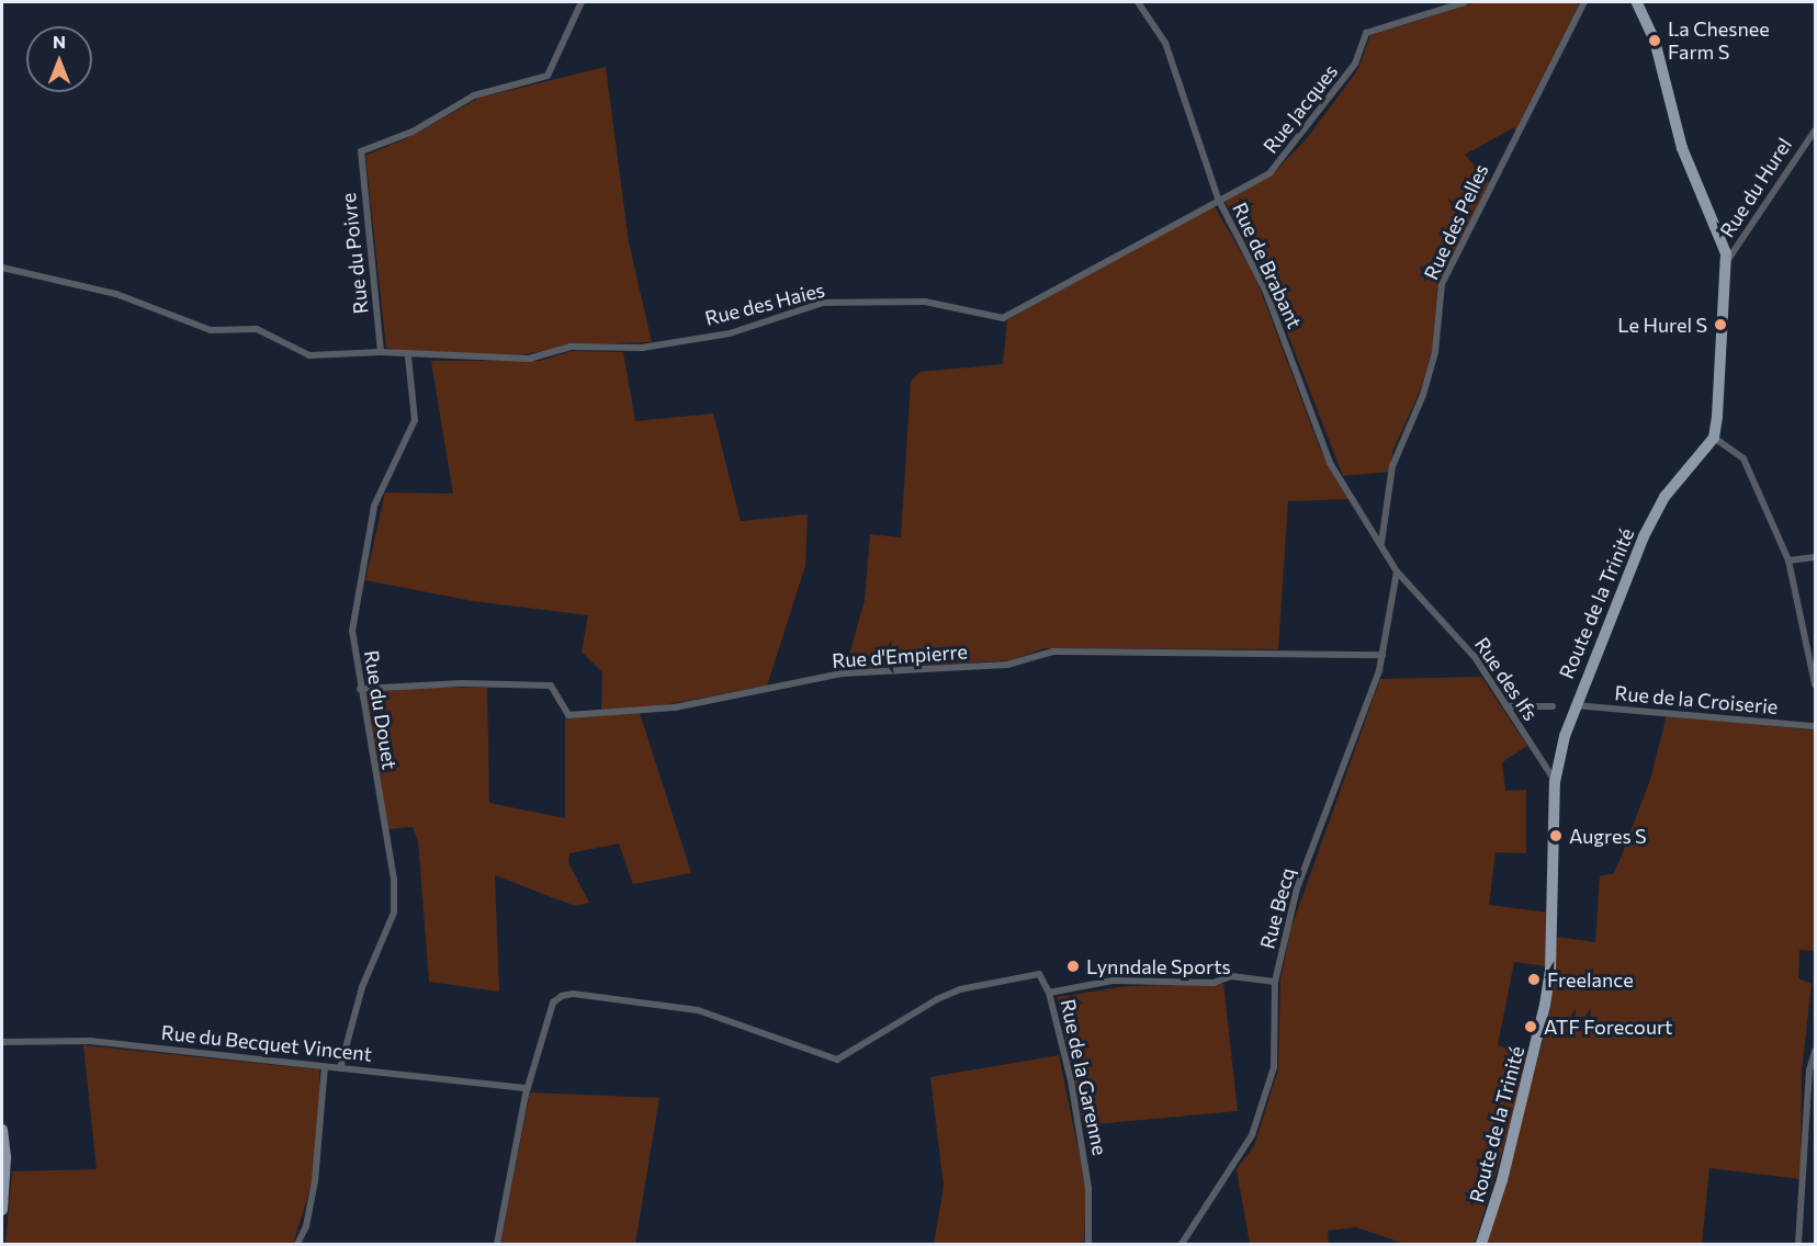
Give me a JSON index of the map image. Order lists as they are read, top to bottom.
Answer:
{
  "streets": {
    "main road": ["Route de la Trinité"],
    "street": [
      "Rue Jacques",
      "Rue du Hurel",
      "Rue des Pelles",
      "Rue du Poivre",
      "Rue de Brabant",
      "Rue des Haies",
      "Rue d'Empierre",
      "Rue des Ifs",
      "Rue de la Croiserie",
      "Rue du Douet",
      "Rue Becq",
      "Rue du Becquet Vincent",
      "Rue de la Garenne"
    ]
  },
  "crossings": [
    ["Rue Jacques", "Rue de Brabant"],
    ["Rue Jacques", "Rue des Haies"],
    ["Rue des Pelles", "Rue de Brabant"],
    ["Rue du Poivre", "Rue des Haies"],
    ["Rue de Brabant", "Rue des Haies"],
    ["Rue de Brabant", "Rue des Ifs"],
    ["Rue de Brabant", "Rue Becq"],
    ["Rue des Haies", "Rue du Douet"],
    ["Route de la Trinité", "Rue des Ifs"],
    ["Route de la Trinité", "Rue de la Croiserie"],
    ["Rue d'Empierre", "Rue du Douet"],
    ["Rue d'Empierre", "Rue Becq"],
    ["Rue des Ifs", "Rue Becq"],
    ["Rue du Douet", "Rue du Becquet Vincent"],
    ["Rue du Becquet Vincent", "Rue de la Garenne"]
  ],
  "places": [
    "La Chesnee Farm S",
    "Le Hurel S",
    "Augres S",
    "Lynndale Sports",
    "Freelance",
    "ATF Forecourt"
  ],
  "north": "top"
}
